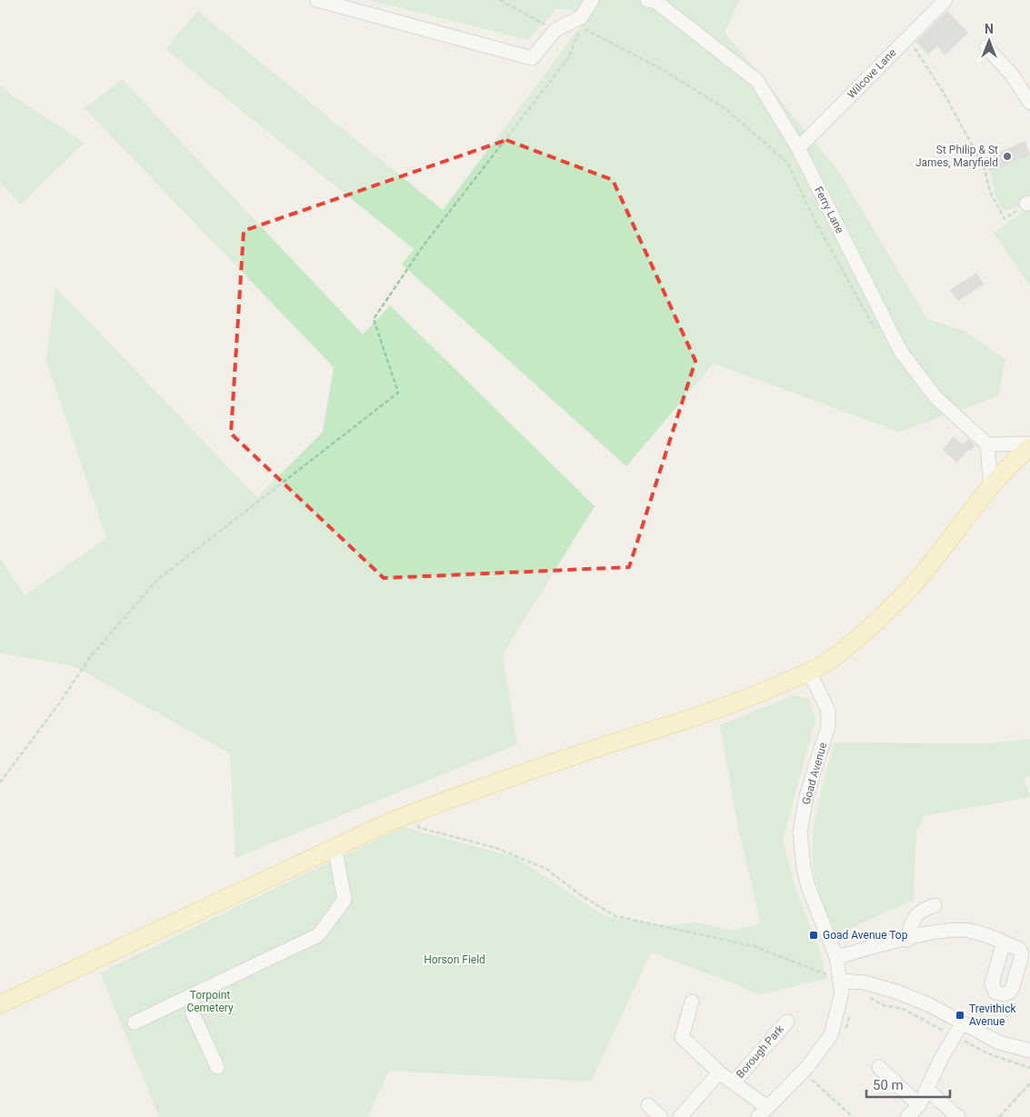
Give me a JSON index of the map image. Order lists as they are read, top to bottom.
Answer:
{
  "streets": {
    "street": [
      "Wilcove Lane",
      "Ferry Lane",
      "Goad Avenue",
      "Borough Park"
    ]
  },
  "crossings": [
    ["Wilcove Lane", "Ferry Lane"],
    ["Goad Avenue", "Borough Park"]
  ],
  "parks": ["Horson Field", "Torpoint Cemetery"],
  "places": {
    "other": ["St Philip & St James, Maryfield"],
    "transit": ["Goad Avenue Top", "Trevithick Avenue"]
  },
  "scale_bar": "50 m",
  "north": "top"
}
